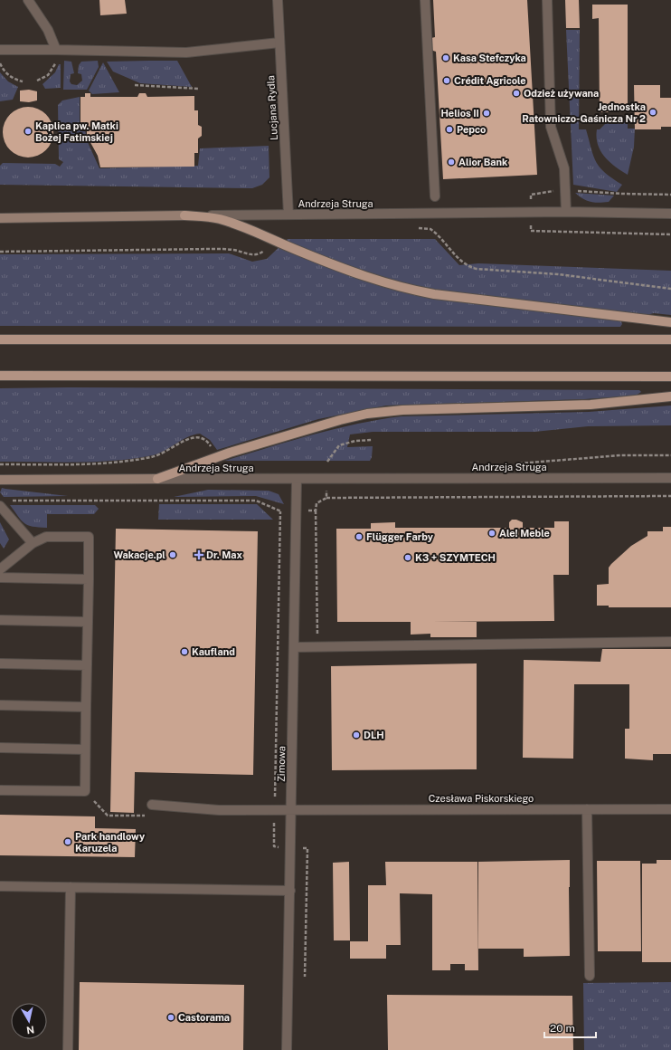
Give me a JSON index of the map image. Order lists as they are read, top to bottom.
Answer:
{
  "streets": {
    "street": [
      "Lucjana Rydla",
      "Andrzeja Struga",
      "Zimowa",
      "Czesława Piskorskiego"
    ]
  },
  "crossings": [
    ["Lucjana Rydla", "Andrzeja Struga"],
    ["Andrzeja Struga", "Zimowa"],
    ["Zimowa", "Czesława Piskorskiego"]
  ],
  "places": {
    "other": [
      "Kasa Stefczyka",
      "Crédit Agricole",
      "Odzież używana",
      "Jednostka Ratowniczo-Gaśnicza Nr 2",
      "Helios II",
      "Pepco",
      "Kaplica pw. Matki Bożej Fatimskiej",
      "Alior Bank",
      "Ale! Meble",
      "Flügger Farby",
      "Wakacje.pl",
      "K3 + SZYMTECH",
      "Kaufland",
      "DLH",
      "Park handlowy Karuzela",
      "Castorama"
    ],
    "health": ["Dr. Max"]
  },
  "scale_bar": "20 m",
  "north": "bottom"
}
